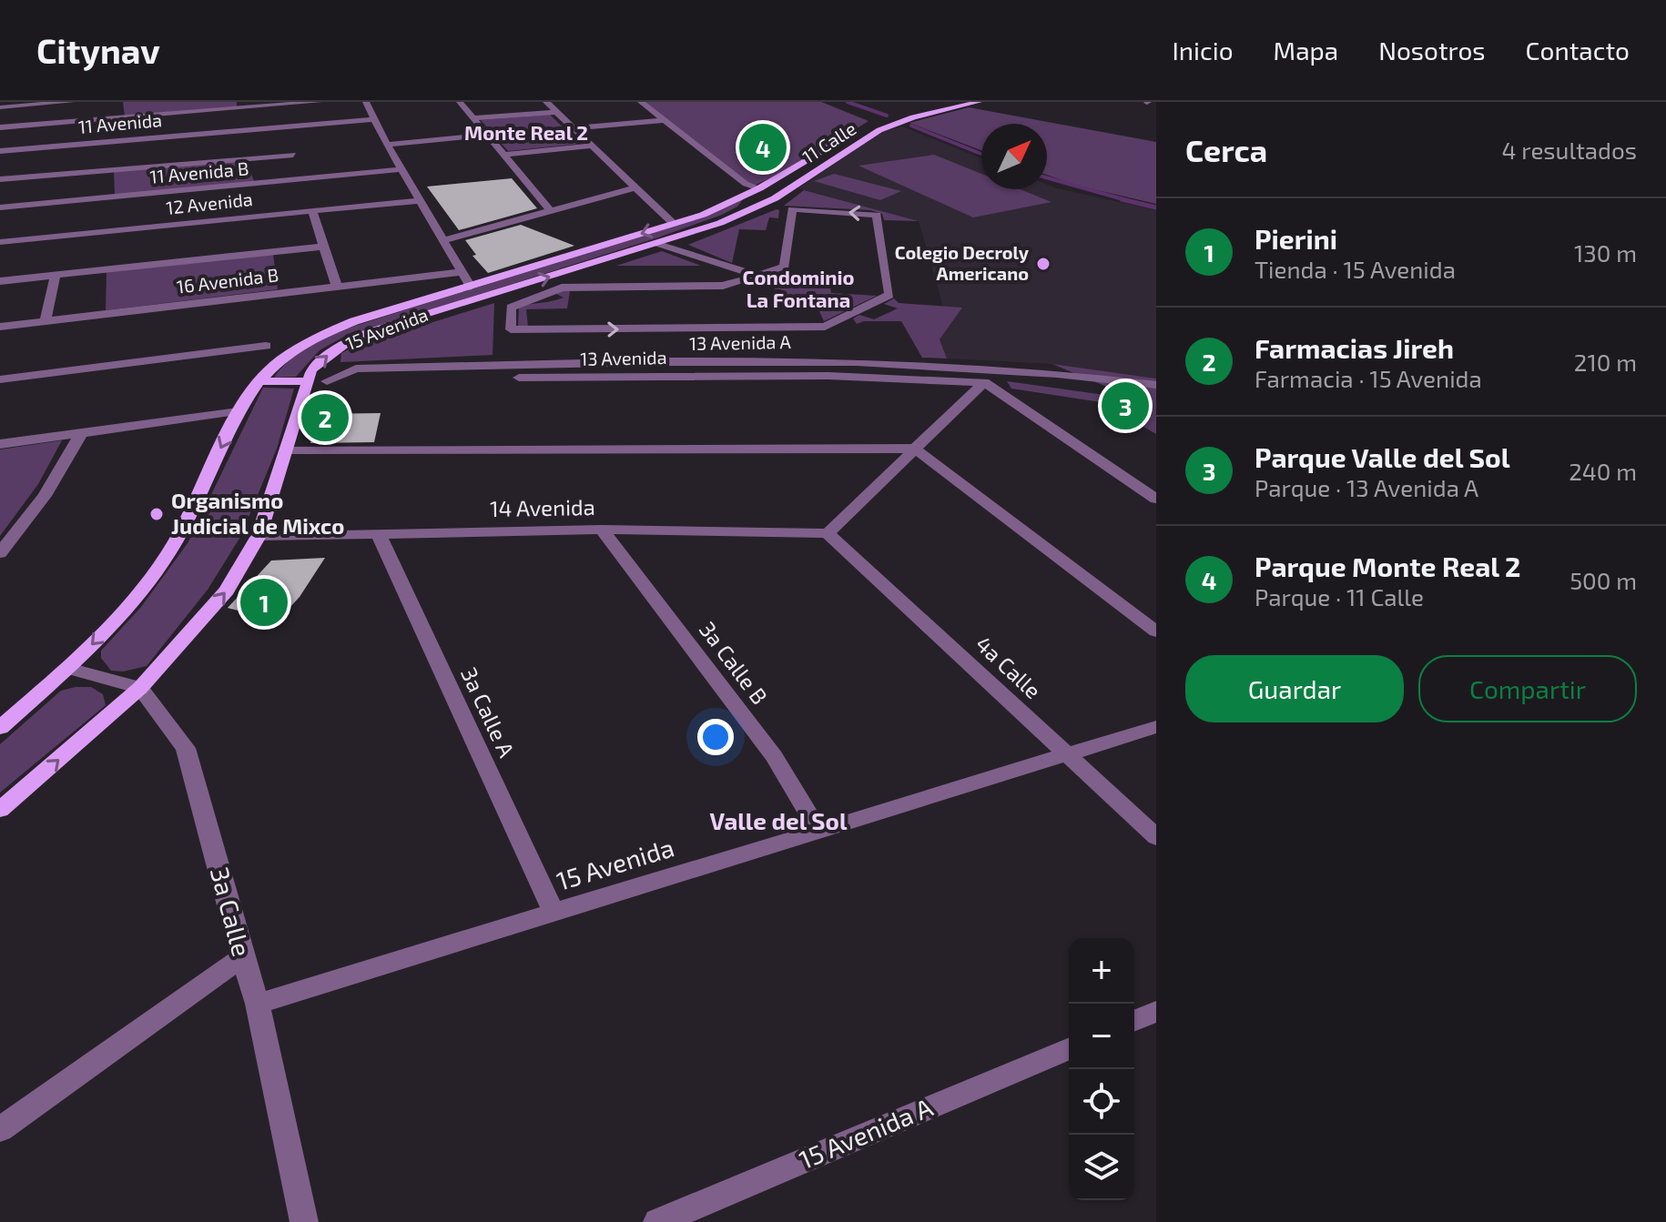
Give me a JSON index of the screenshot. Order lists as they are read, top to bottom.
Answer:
{
  "streets": {
    "main road": ["11 Calle", "15 Avenida"],
    "street": [
      "11 Avenida",
      "11 Avenida B",
      "12 Avenida",
      "16 Avenida B",
      "13 Avenida A",
      "13 Avenida",
      "14 Avenida",
      "3a Calle B",
      "4a Calle",
      "3a Calle A",
      "3a Calle",
      "15 Avenida A"
    ]
  },
  "crossings": [
    ["11 Calle", "15 Avenida"],
    ["15 Avenida", "13 Avenida"],
    ["15 Avenida", "14 Avenida"],
    ["15 Avenida", "3a Calle B"],
    ["15 Avenida", "4a Calle"],
    ["15 Avenida", "3a Calle A"],
    ["15 Avenida", "3a Calle"],
    ["13 Avenida A", "13 Avenida"],
    ["14 Avenida", "3a Calle B"],
    ["14 Avenida", "4a Calle"],
    ["14 Avenida", "3a Calle A"]
  ],
  "districts": ["Monte Real 2", "Condominio La Fontana", "Valle del Sol"],
  "places": ["Colegio Decroly Americano", "Organismo Judicial de Mixco"],
  "north": "top right",
  "page": {
    "header": "Citynav",
    "nav": [
      "Inicio",
      "Mapa",
      "Nosotros",
      "Contacto"
    ],
    "heading": ["Cerca", "4 resultados"],
    "pins": [
      "4",
      "3",
      "2",
      "1"
    ],
    "list": [
      {
        "mark": "1",
        "name": "Pierini",
        "note": "Tienda · 15 Avenida",
        "value": "130 m"
      },
      {
        "mark": "2",
        "name": "Farmacias Jireh",
        "note": "Farmacia · 15 Avenida",
        "value": "210 m"
      },
      {
        "mark": "3",
        "name": "Parque Valle del Sol",
        "note": "Parque · 13 Avenida A",
        "value": "240 m"
      },
      {
        "mark": "4",
        "name": "Parque Monte Real 2",
        "note": "Parque · 11 Calle",
        "value": "500 m"
      }
    ],
    "buttons": ["Guardar", "Compartir"],
    "map_buttons": ["+", "−"]
  }
}
